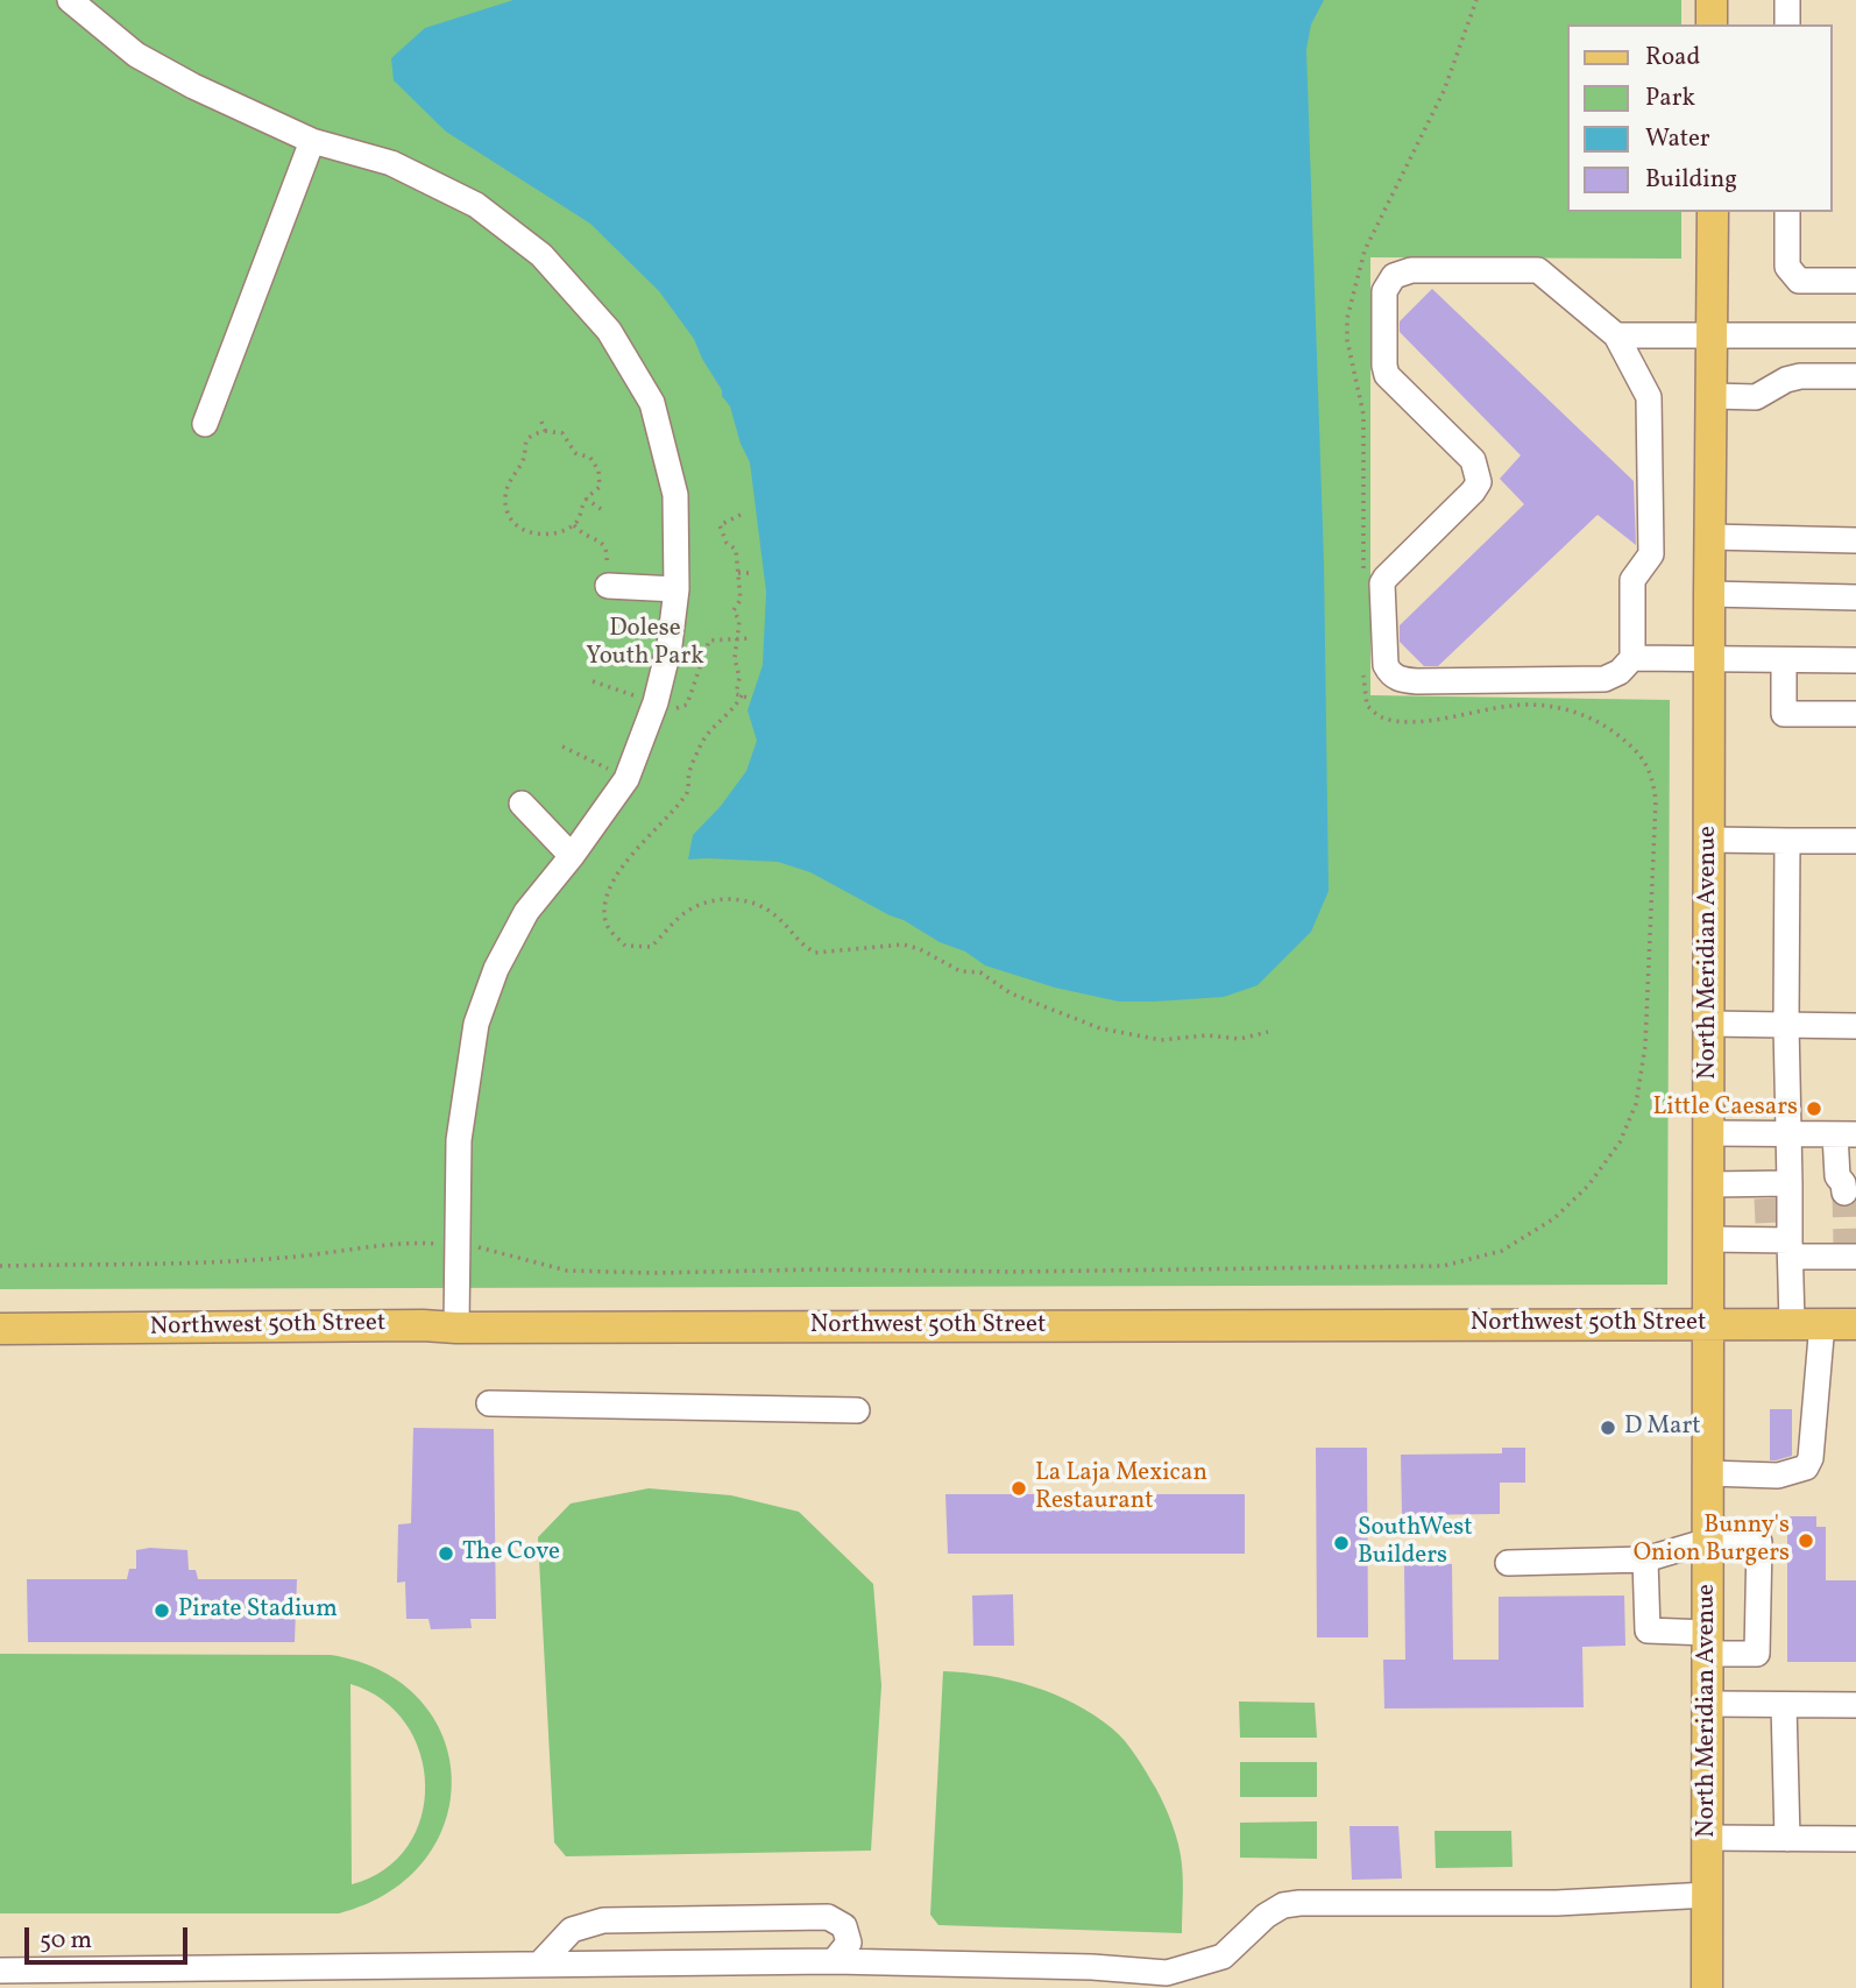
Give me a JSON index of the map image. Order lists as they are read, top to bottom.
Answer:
{
  "streets": {
    "main road": ["North Meridian Avenue", "Northwest 50th Street"]
  },
  "crossings": [
    ["North Meridian Avenue", "Northwest 50th Street"]
  ],
  "parks": ["Dolese Youth Park"],
  "places": [
    "Little Caesars",
    "D Mart",
    "La Laja Mexican Restaurant",
    "Bunny's Onion Burgers",
    "SouthWest Builders",
    "The Cove",
    "Pirate Stadium"
  ],
  "legend": [
    "Road",
    "Park",
    "Water",
    "Building"
  ],
  "scale_bar": "50 m"
}
